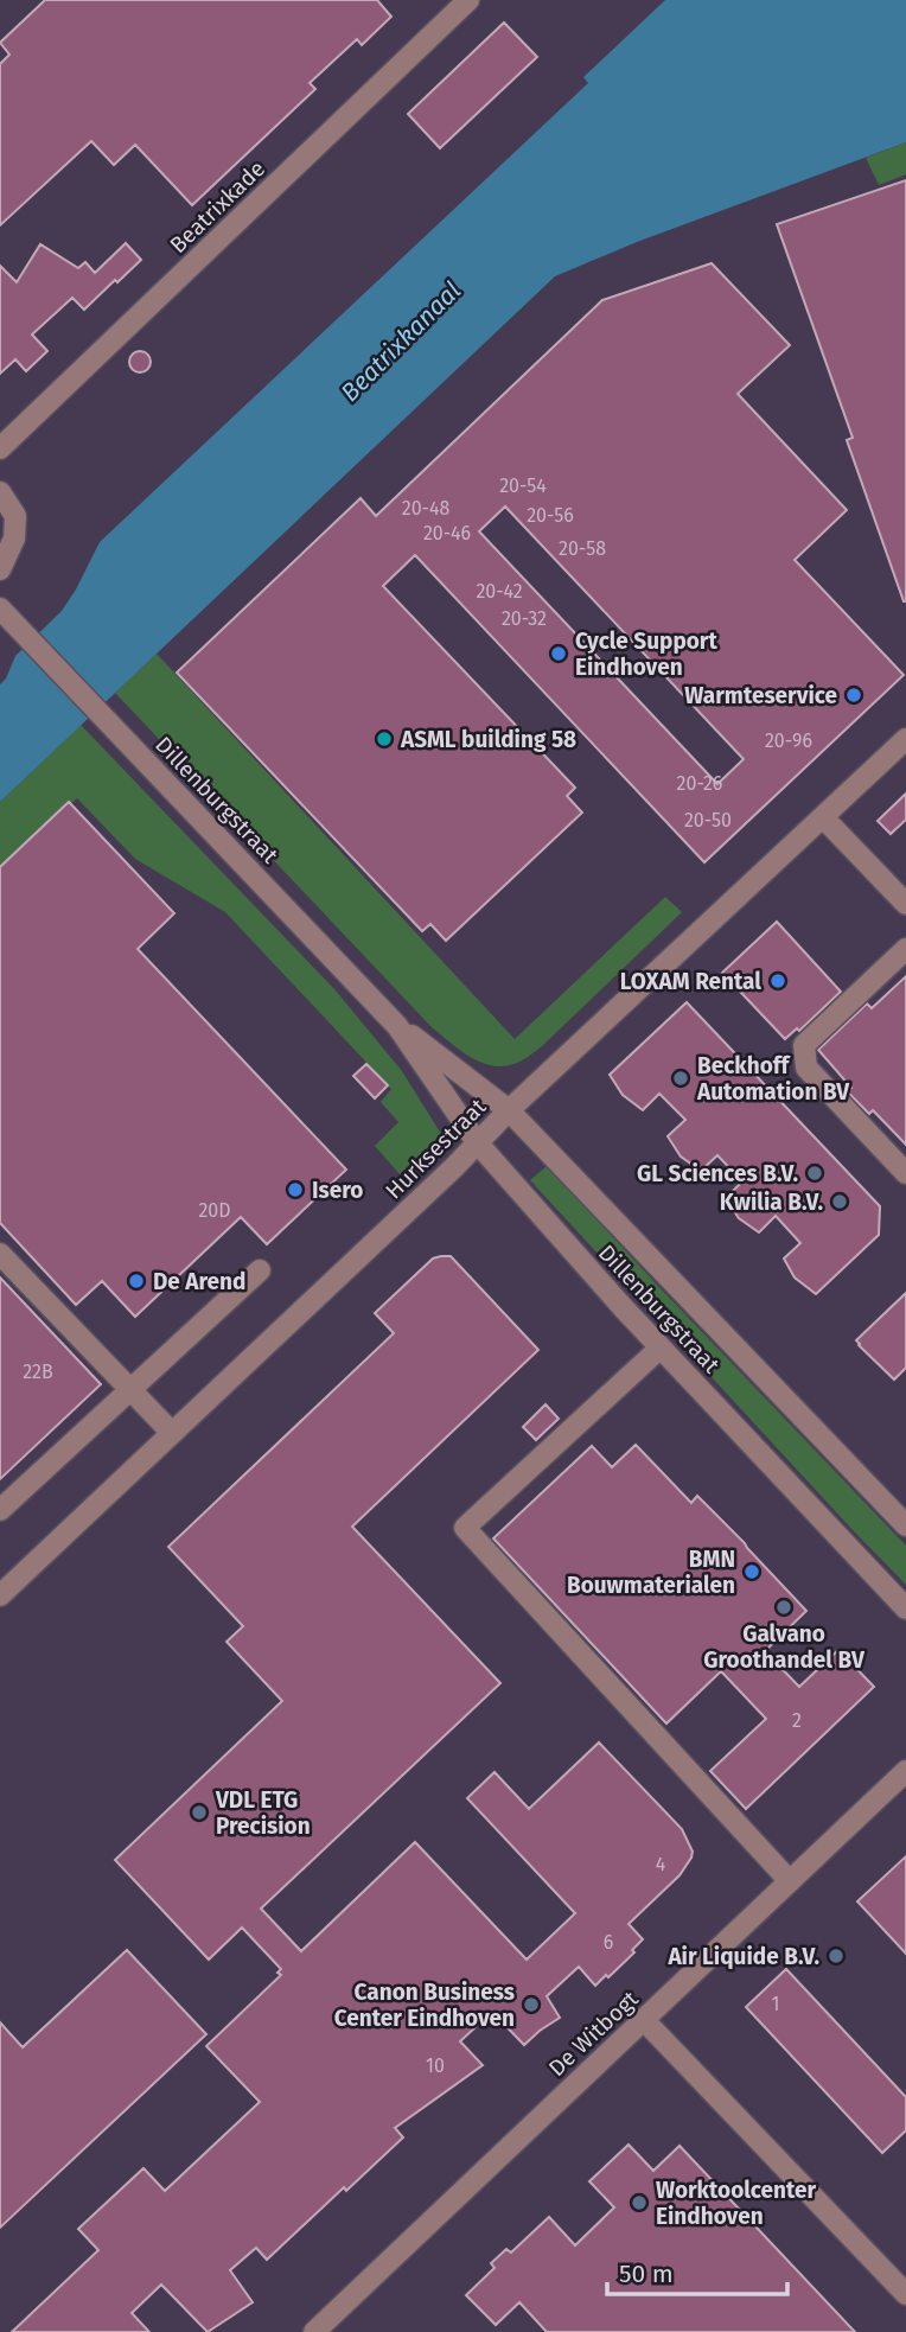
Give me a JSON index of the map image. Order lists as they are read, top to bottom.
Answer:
{
  "streets": {
    "street": [
      "Beatrixkade",
      "Dillenburgstraat",
      "Hurksestraat",
      "De Witbogt"
    ]
  },
  "crossings": [
    ["Dillenburgstraat", "Hurksestraat"]
  ],
  "water": ["Beatrixkanaal"],
  "places": [
    "Cycle Support Eindhoven",
    "Warmteservice",
    "ASML building 58",
    "LOXAM Rental",
    "Beckhoff Automation BV",
    "GL Sciences B.V.",
    "Isero",
    "Kwilia B.V.",
    "De Arend",
    "BMN Bouwmaterialen",
    "Galvano Groothandel BV",
    "VDL ETG Precision",
    "Air Liquide B.V.",
    "Canon Business Center Eindhoven",
    "Worktoolcenter Eindhoven"
  ],
  "house_numbers": [
    "20-54",
    "20-48",
    "20-56",
    "20-46",
    "20-58",
    "20-42",
    "20-32",
    "20-96",
    "20-26",
    "20-50",
    "20D",
    "22B",
    "2",
    "4",
    "6",
    "1",
    "10"
  ],
  "scale_bar": "50 m"
}
